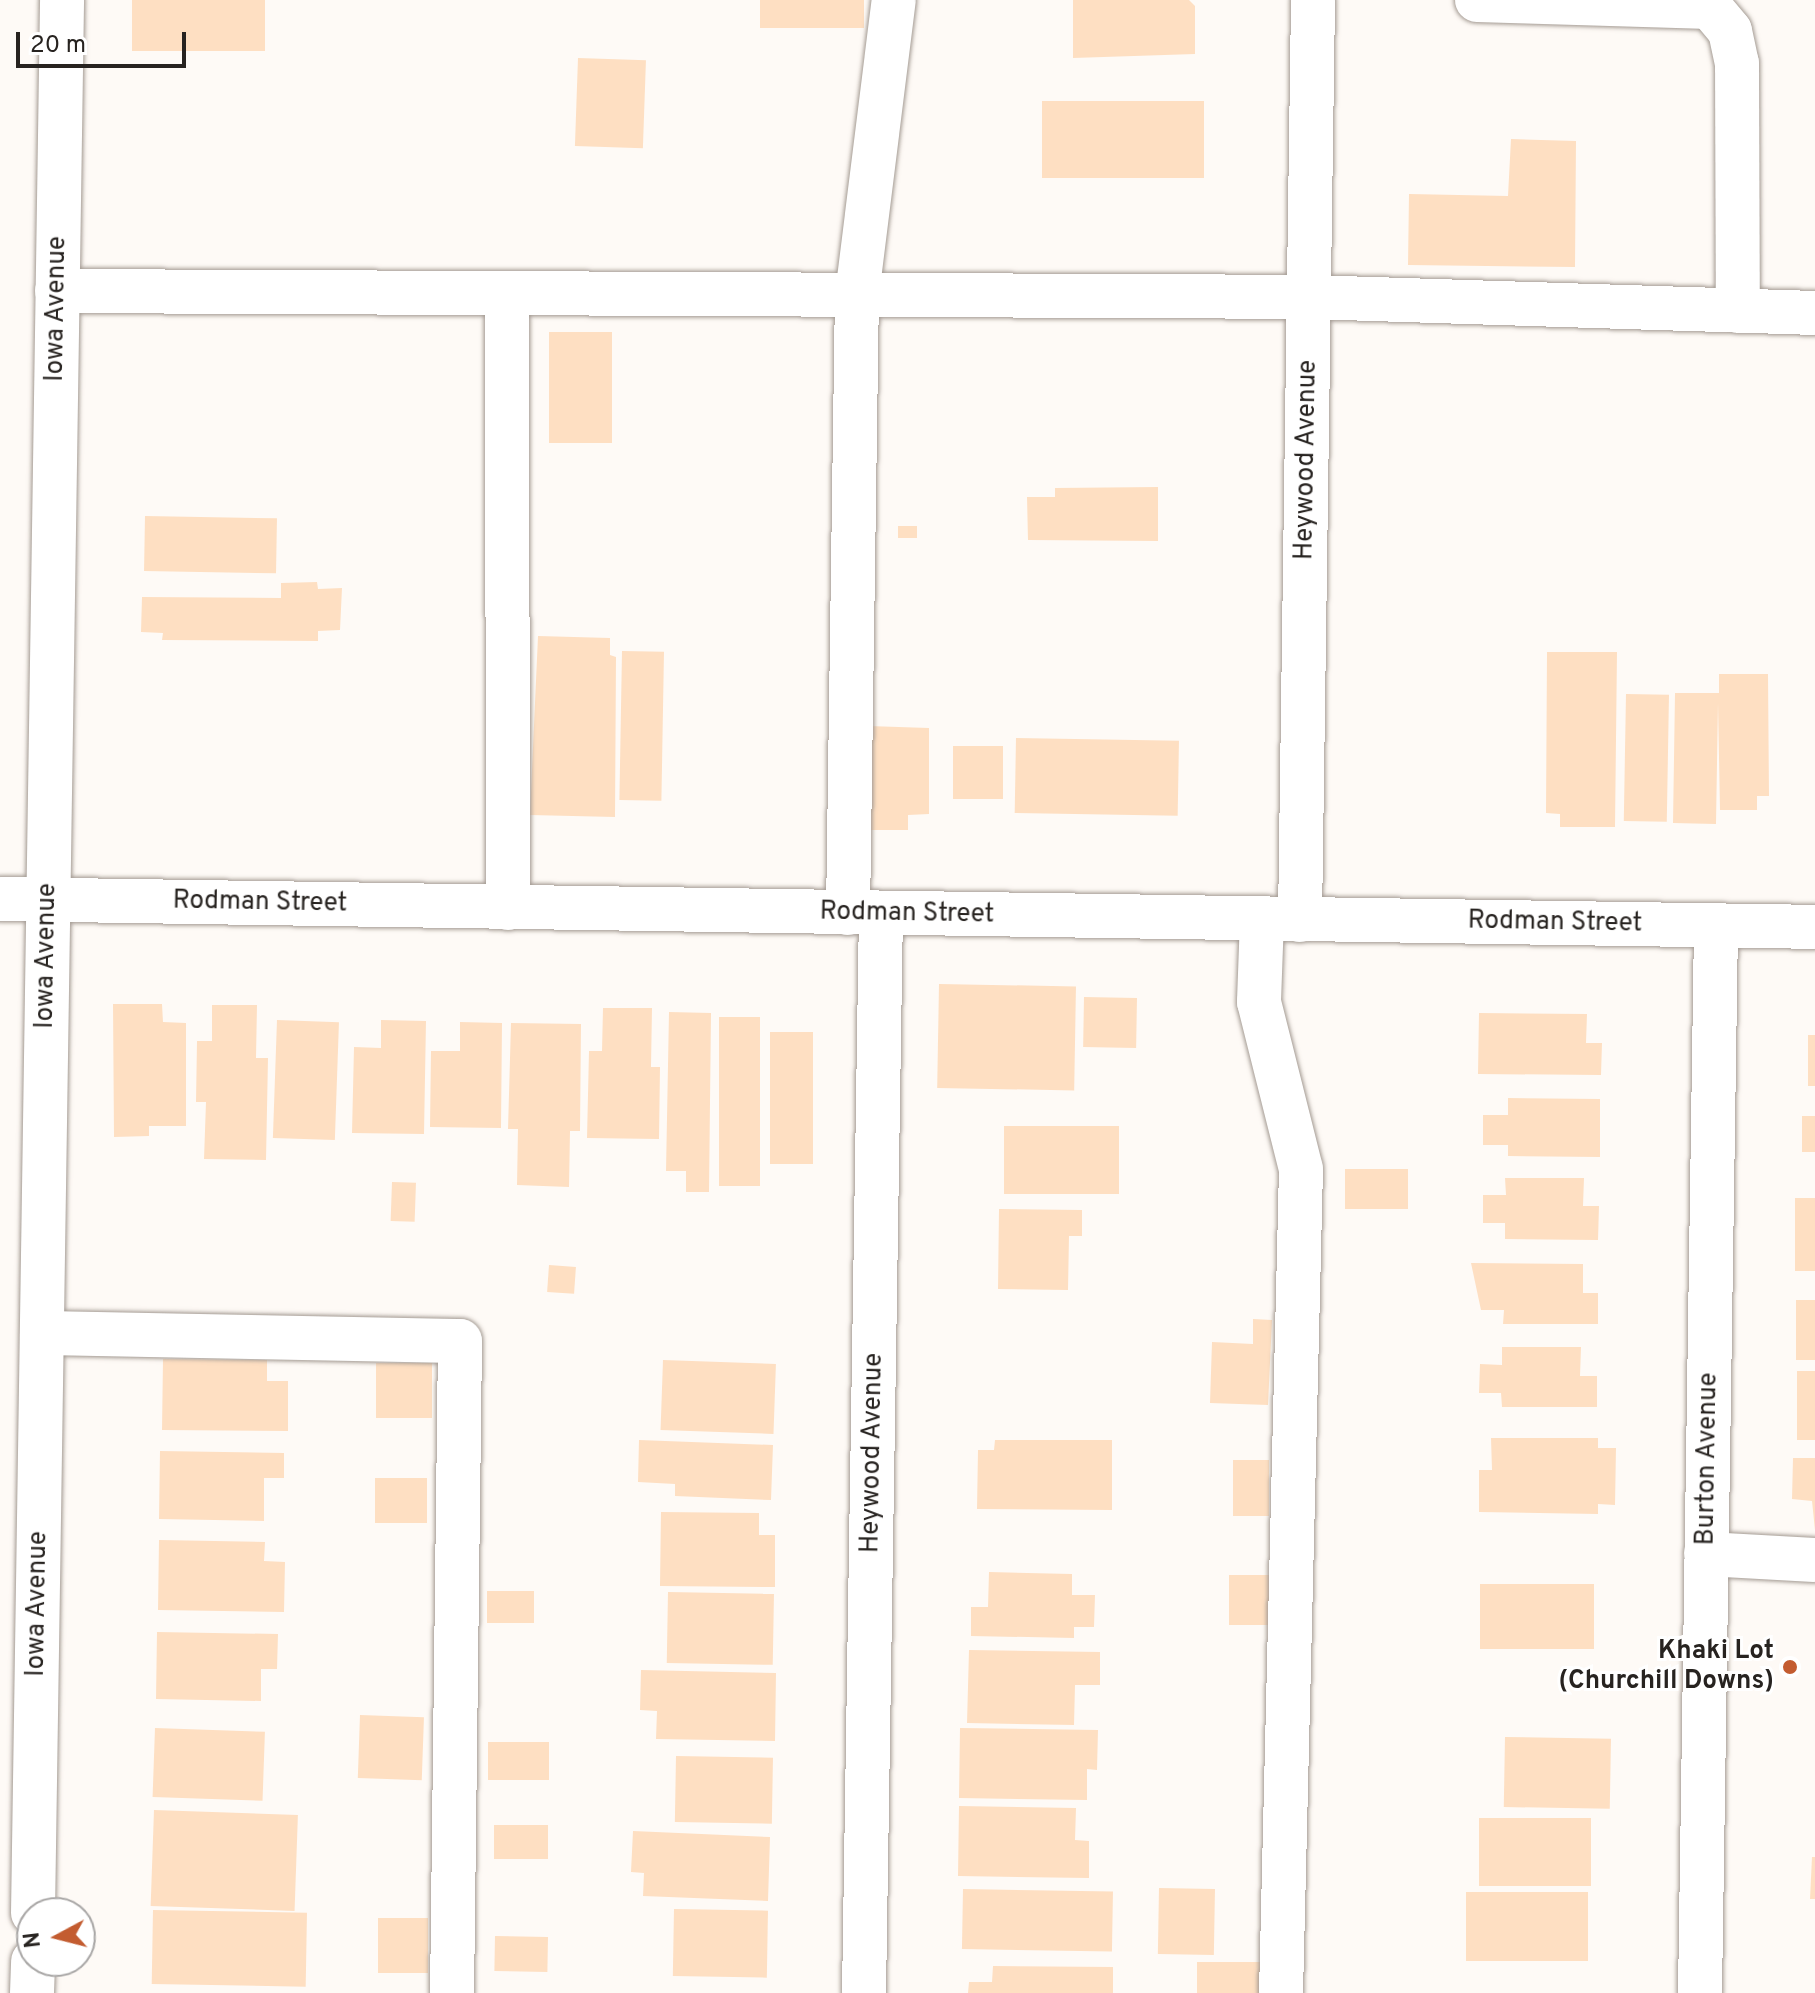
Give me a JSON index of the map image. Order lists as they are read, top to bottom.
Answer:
{
  "streets": {
    "street": [
      "Iowa Avenue",
      "Heywood Avenue",
      "Rodman Street",
      "Burton Avenue"
    ]
  },
  "crossings": [
    ["Iowa Avenue", "Rodman Street"],
    ["Heywood Avenue", "Rodman Street"],
    ["Rodman Street", "Burton Avenue"]
  ],
  "places": ["Khaki Lot (Churchill Downs)"],
  "scale_bar": "20 m",
  "north": "left"
}
